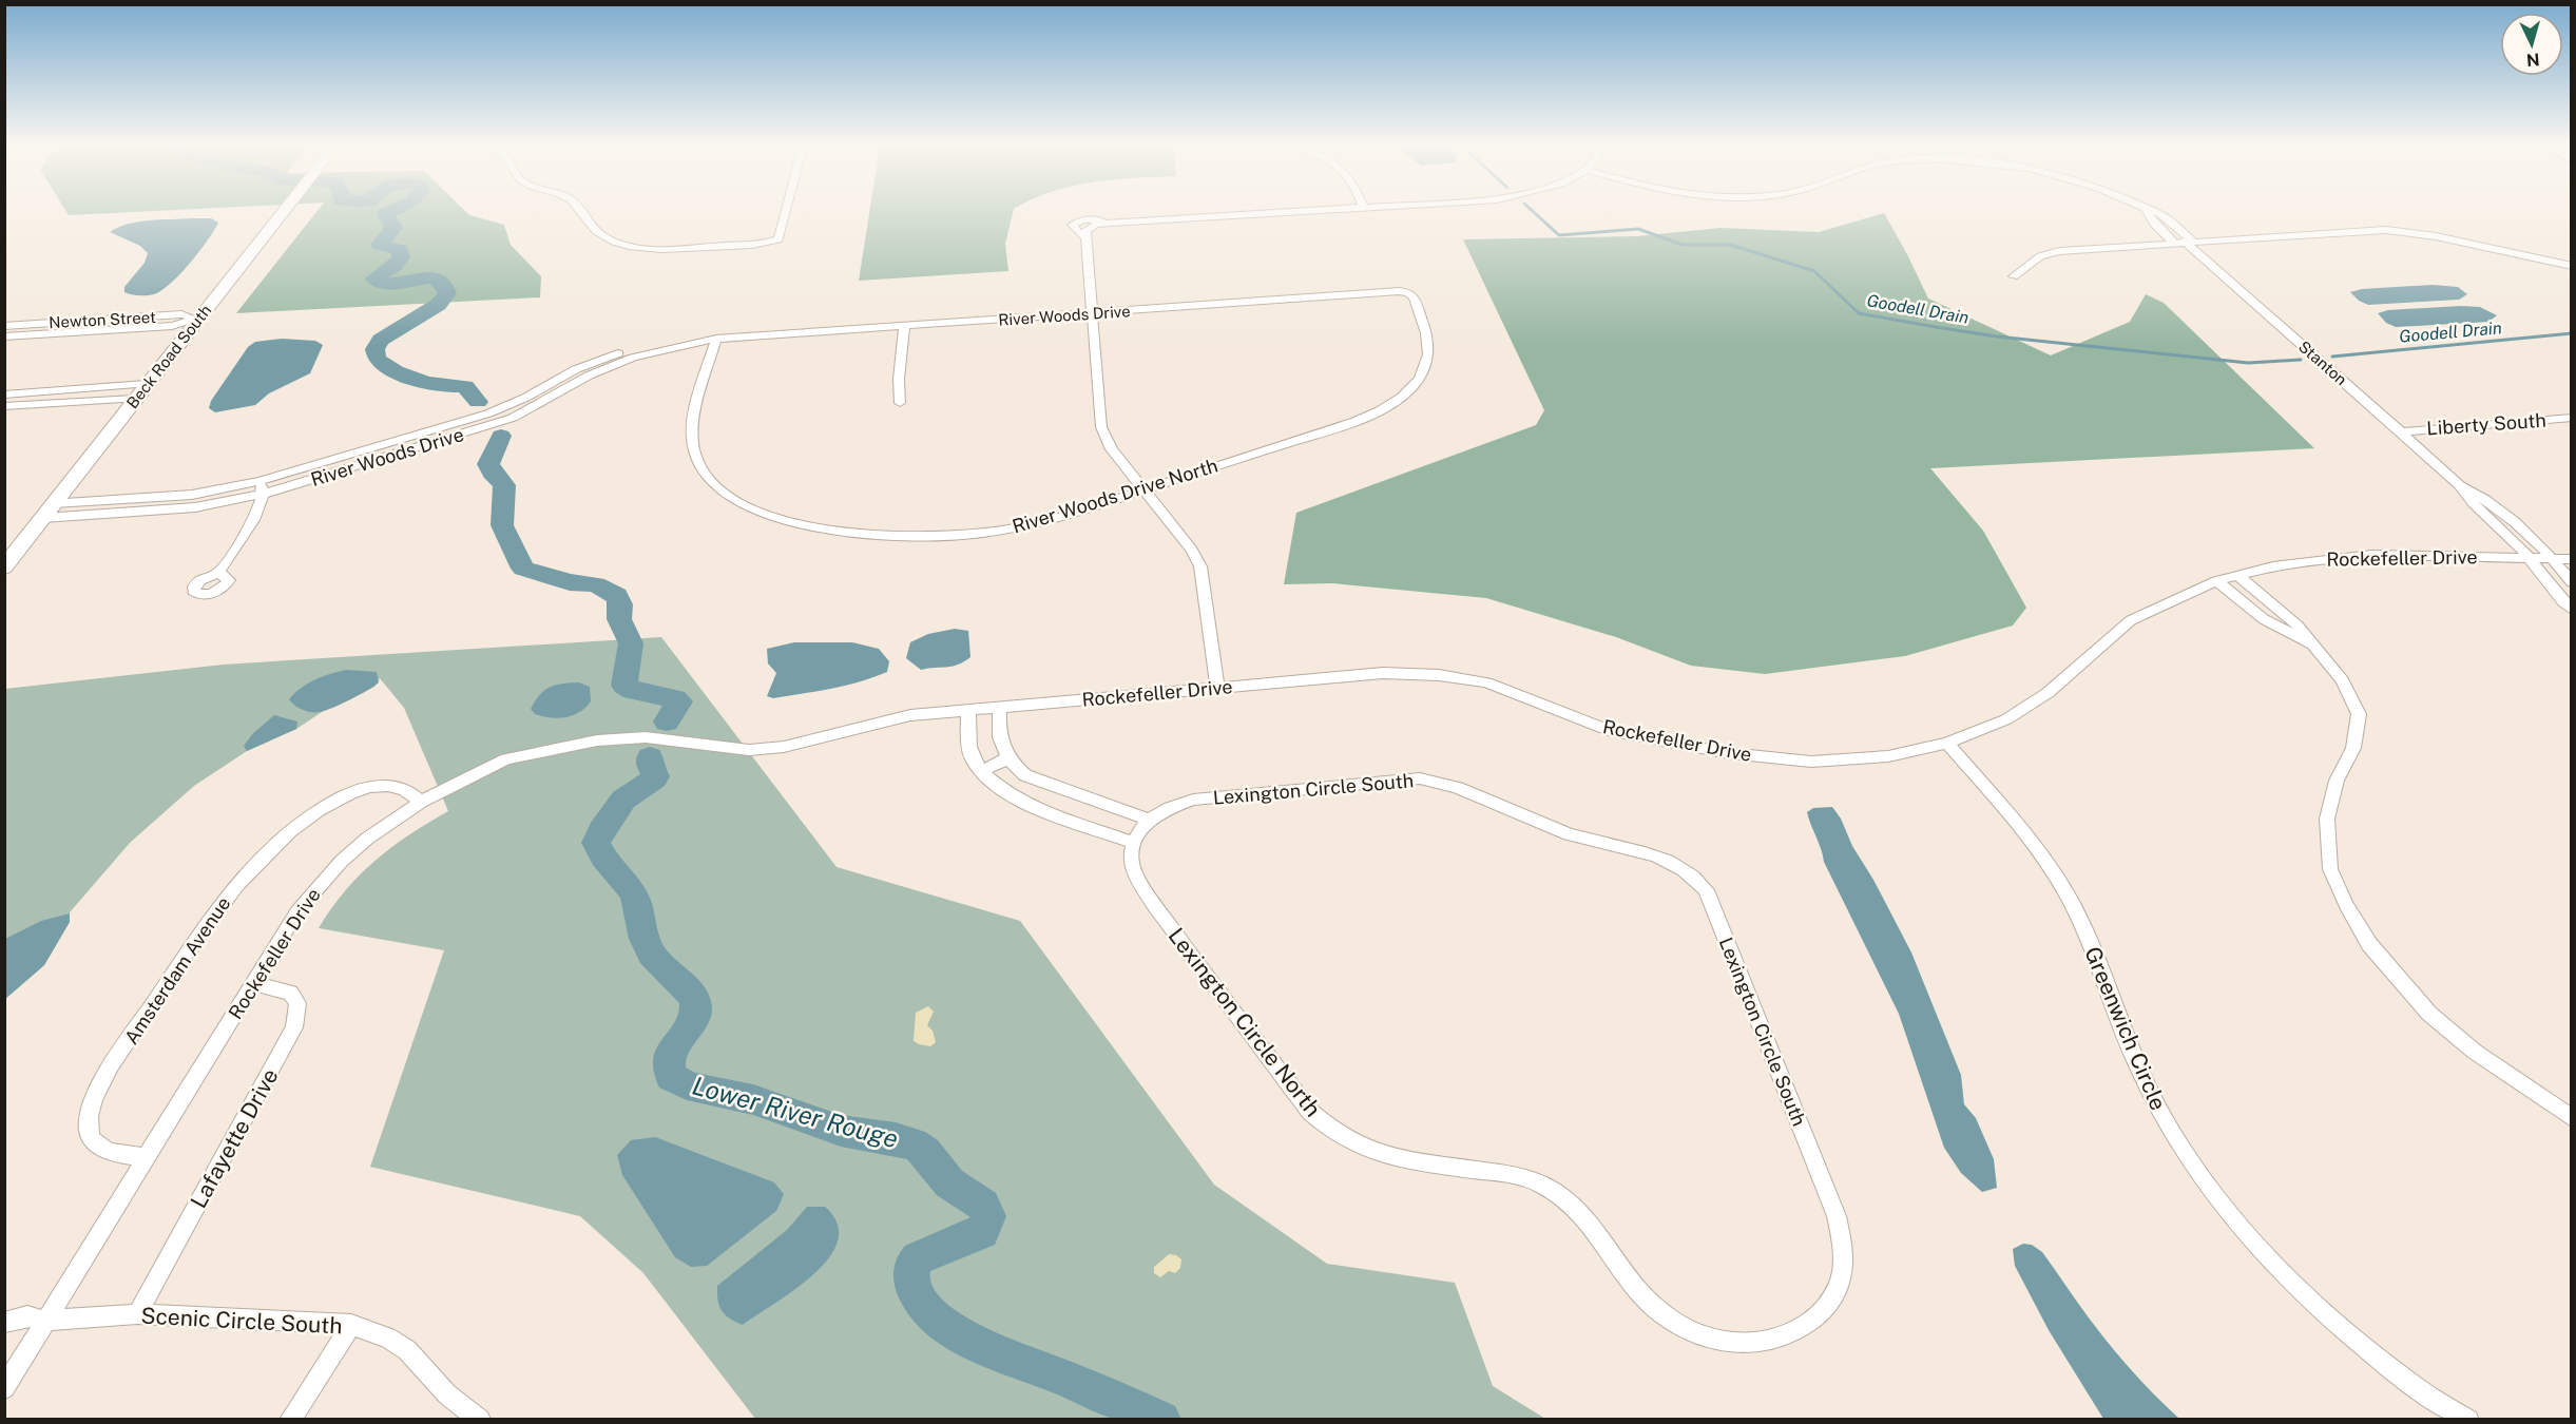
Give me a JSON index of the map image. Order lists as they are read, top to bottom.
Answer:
{
  "streets": {
    "main road": ["Beck Road South"],
    "street": [
      "River Woods Drive",
      "Newton Street",
      "Stanton",
      "Liberty South",
      "River Woods Drive North",
      "Rockefeller Drive",
      "Lexington Circle South",
      "Amsterdam Avenue",
      "Lexington Circle North",
      "Greenwich Circle",
      "Lafayette Drive",
      "Scenic Circle South"
    ]
  },
  "crossings": [
    ["River Woods Drive", "Beck Road South"],
    ["River Woods Drive", "River Woods Drive North"],
    ["Newton Street", "Beck Road South"],
    ["Stanton", "Liberty South"],
    ["Rockefeller Drive", "Amsterdam Avenue"],
    ["Rockefeller Drive", "Greenwich Circle"],
    ["Rockefeller Drive", "Lafayette Drive"],
    ["Rockefeller Drive", "Scenic Circle South"],
    ["Lexington Circle South", "Lexington Circle North"],
    ["Lafayette Drive", "Scenic Circle South"]
  ],
  "water": ["Goodell Drain", "Lower River Rouge"],
  "north": "bottom"
}
